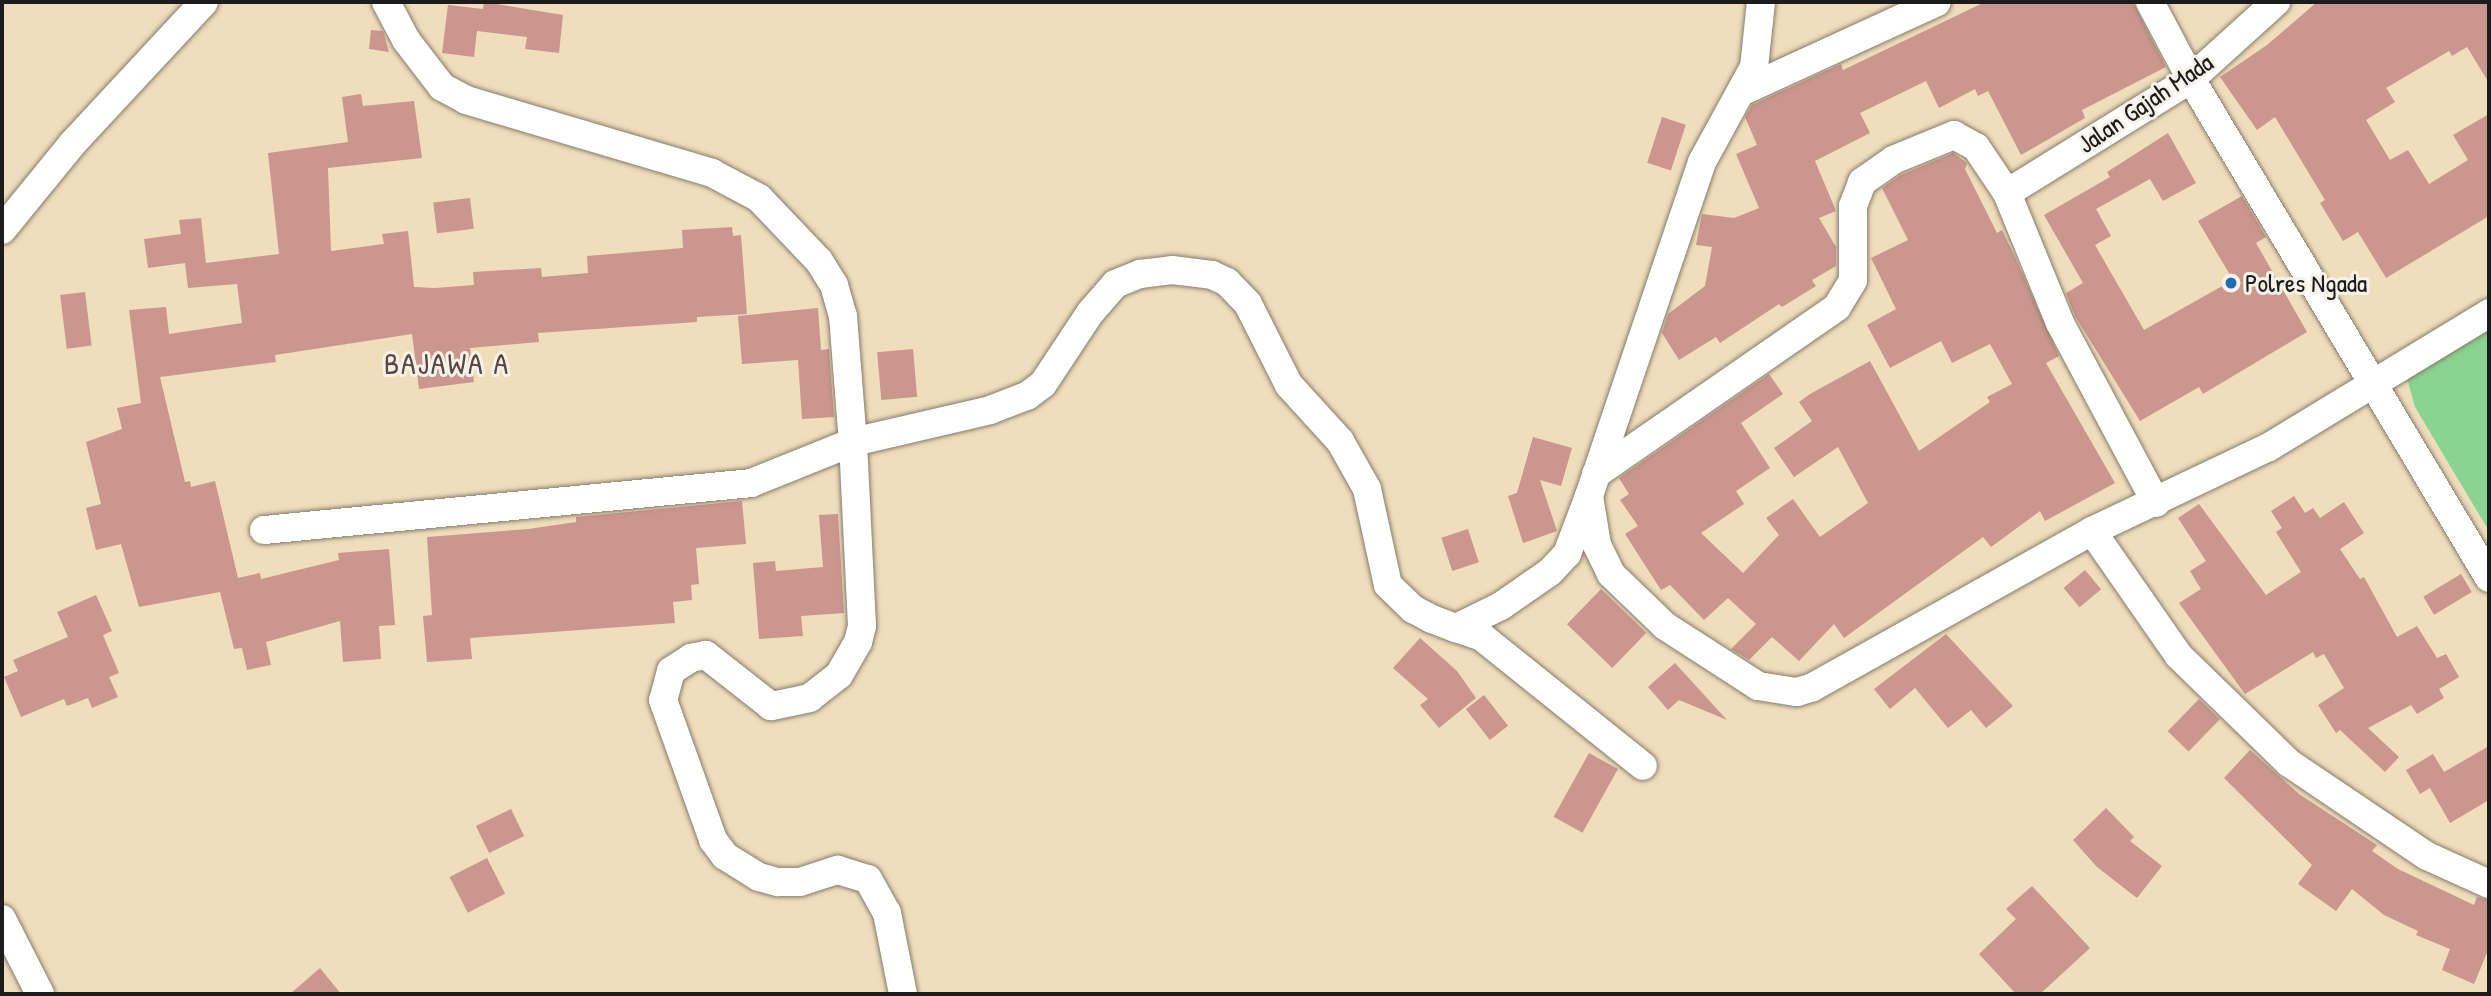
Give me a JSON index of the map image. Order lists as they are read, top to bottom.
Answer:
{
  "streets": {
    "street": ["Jalan Gajah Mada"]
  },
  "districts": ["BAJAWA A"],
  "places": ["Polres Ngada"]
}
